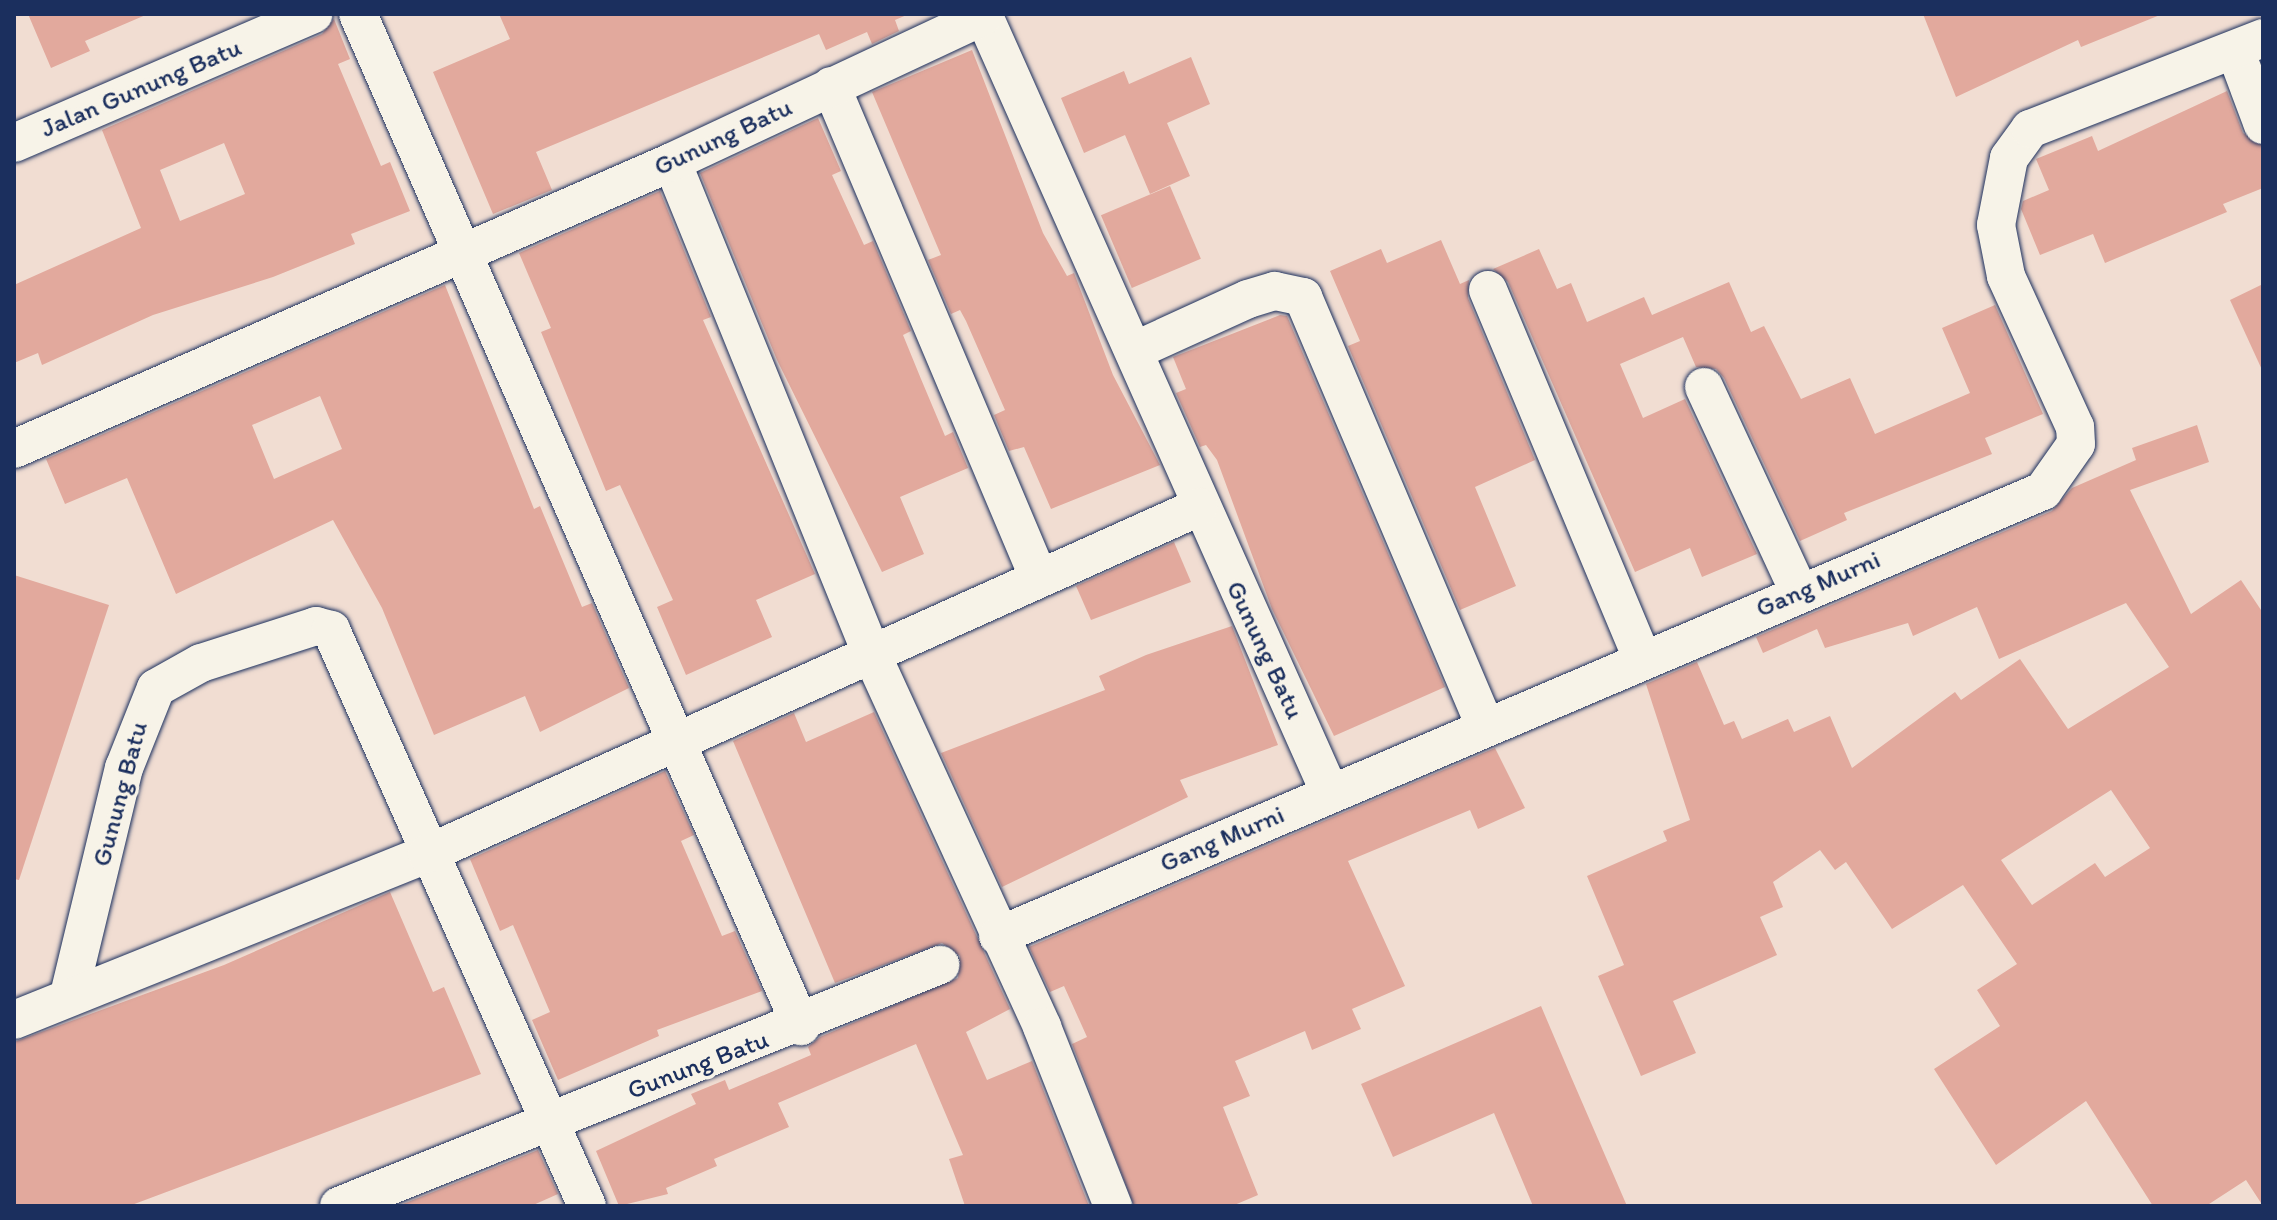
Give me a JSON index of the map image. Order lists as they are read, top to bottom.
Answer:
{
  "streets": {
    "street": ["Jalan Gunung Batu", "Gunung Batu", "Gang Murni"]
  },
  "crossings": [
    ["Gunung Batu", "Gang Murni"]
  ]
}
